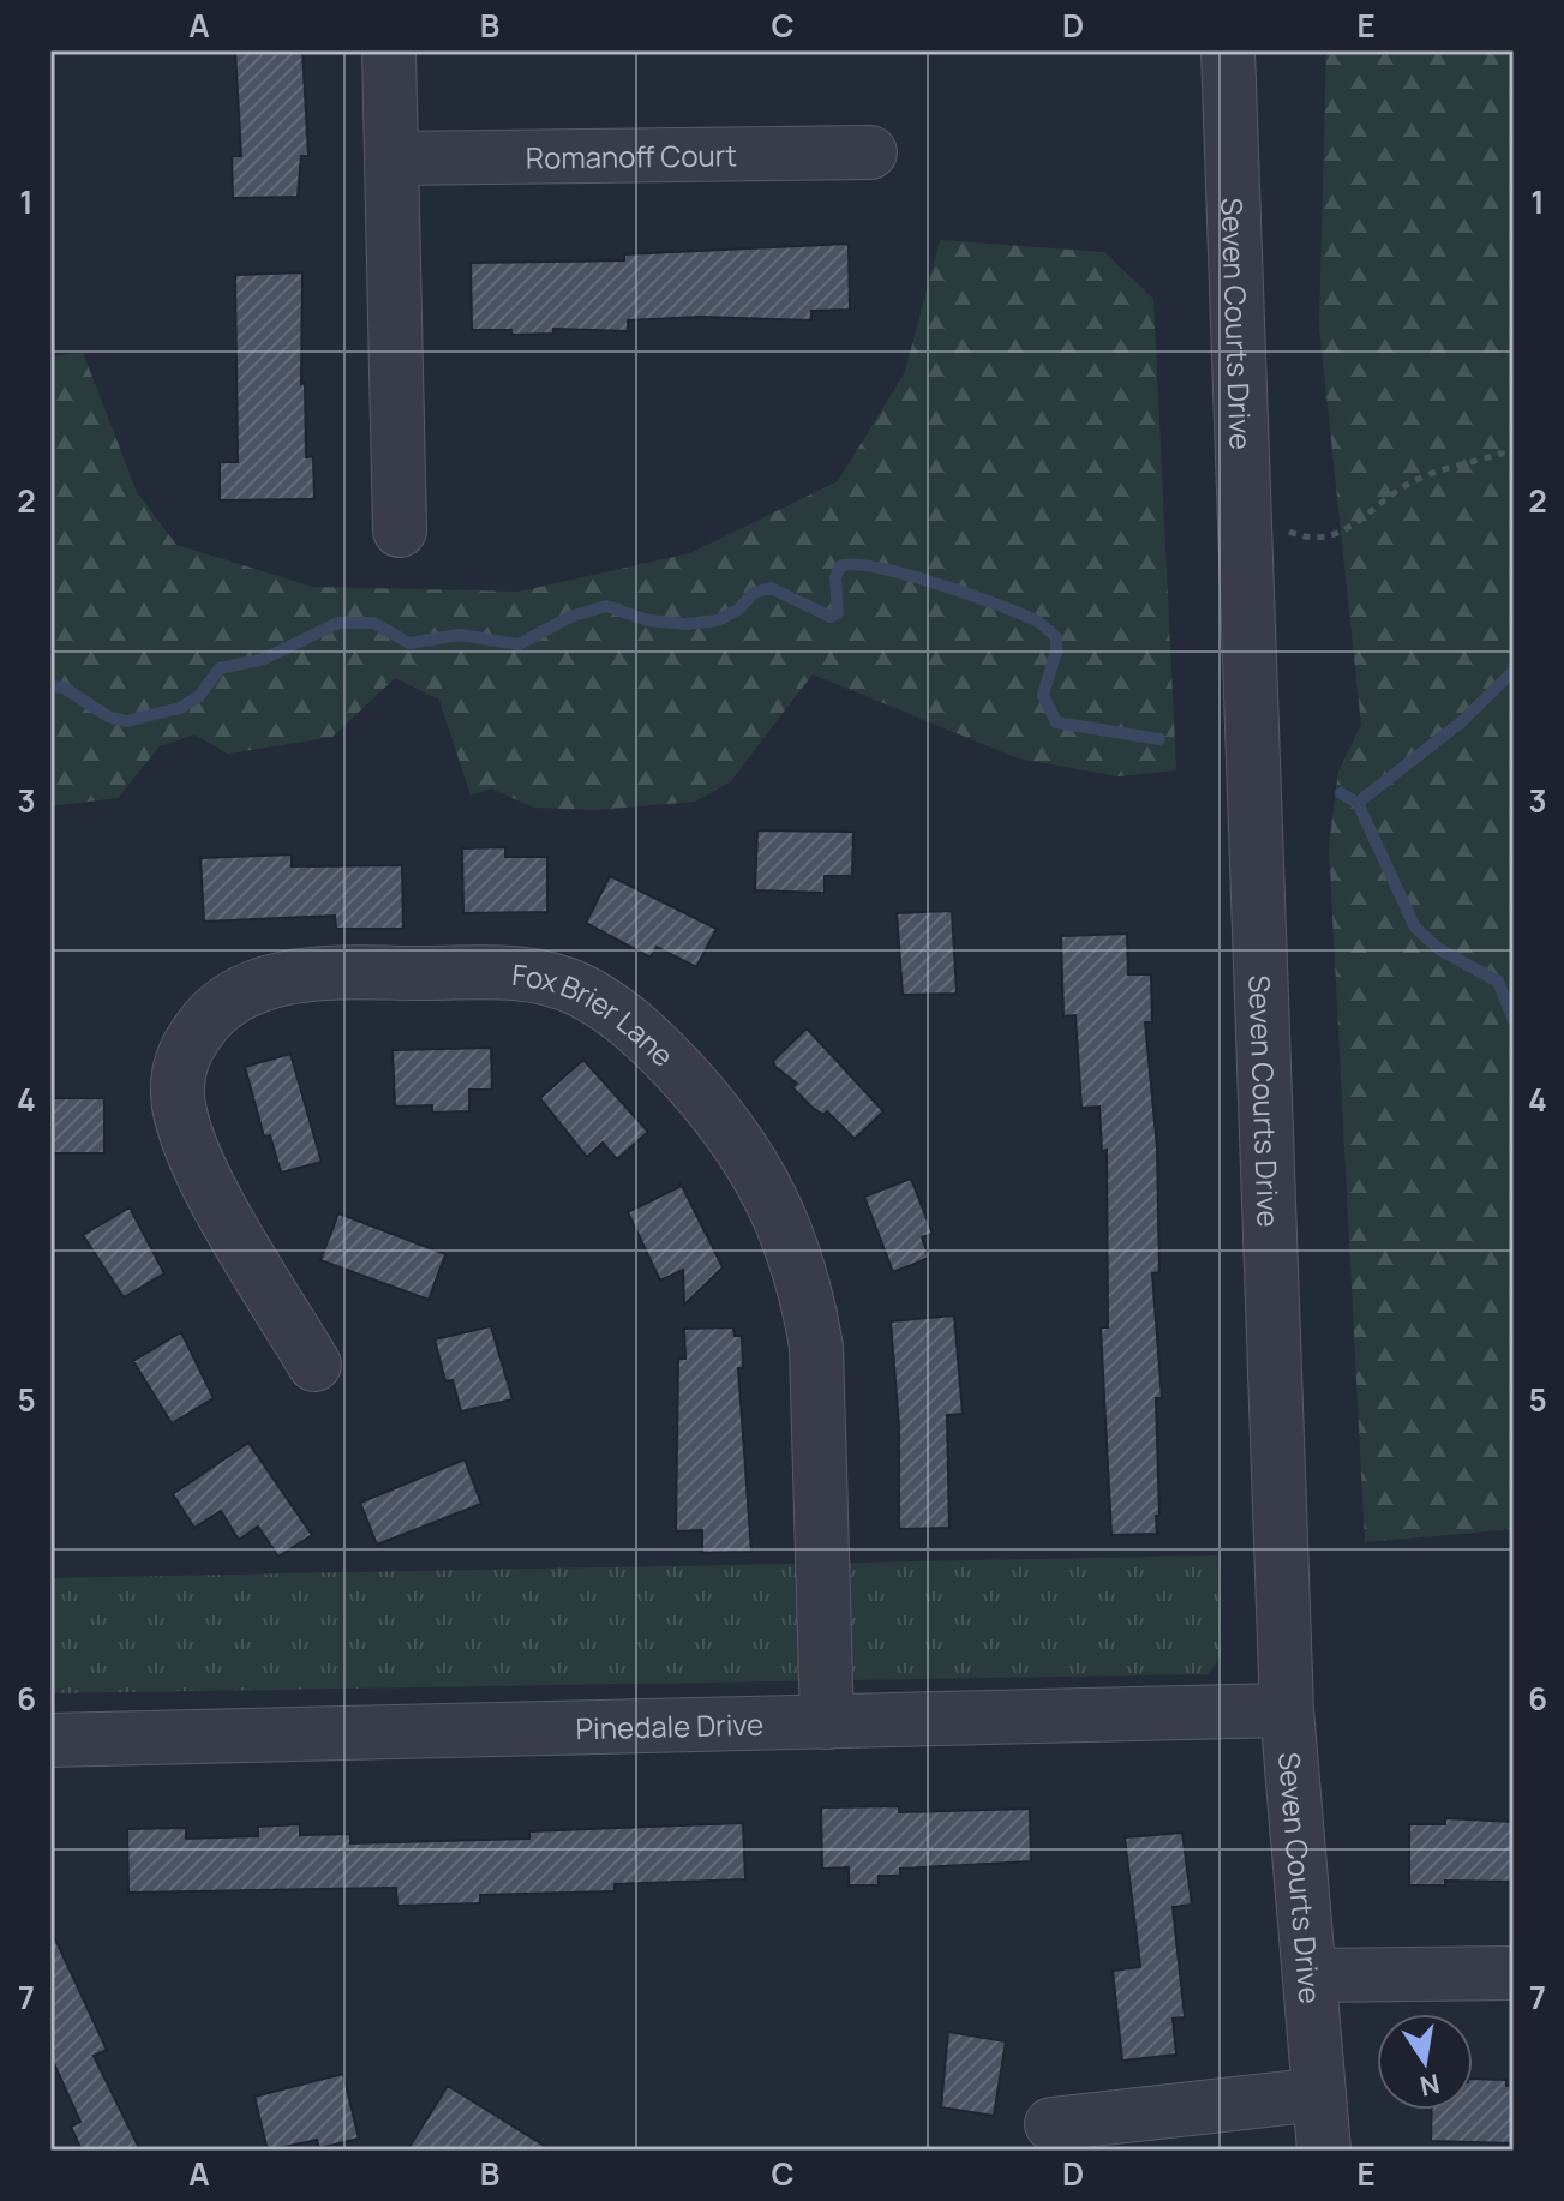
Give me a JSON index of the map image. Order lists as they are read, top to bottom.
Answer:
{
  "streets": {
    "street": [
      "Romanoff Court",
      "Seven Courts Drive",
      "Fox Brier Lane",
      "Pinedale Drive"
    ]
  },
  "crossings": [
    ["Seven Courts Drive", "Pinedale Drive"],
    ["Fox Brier Lane", "Pinedale Drive"]
  ],
  "north": "bottom",
  "grid": {
    "columns": [
      "A",
      "B",
      "C",
      "D",
      "E"
    ],
    "rows": [
      "1",
      "2",
      "3",
      "4",
      "5",
      "6",
      "7"
    ]
  }
}
